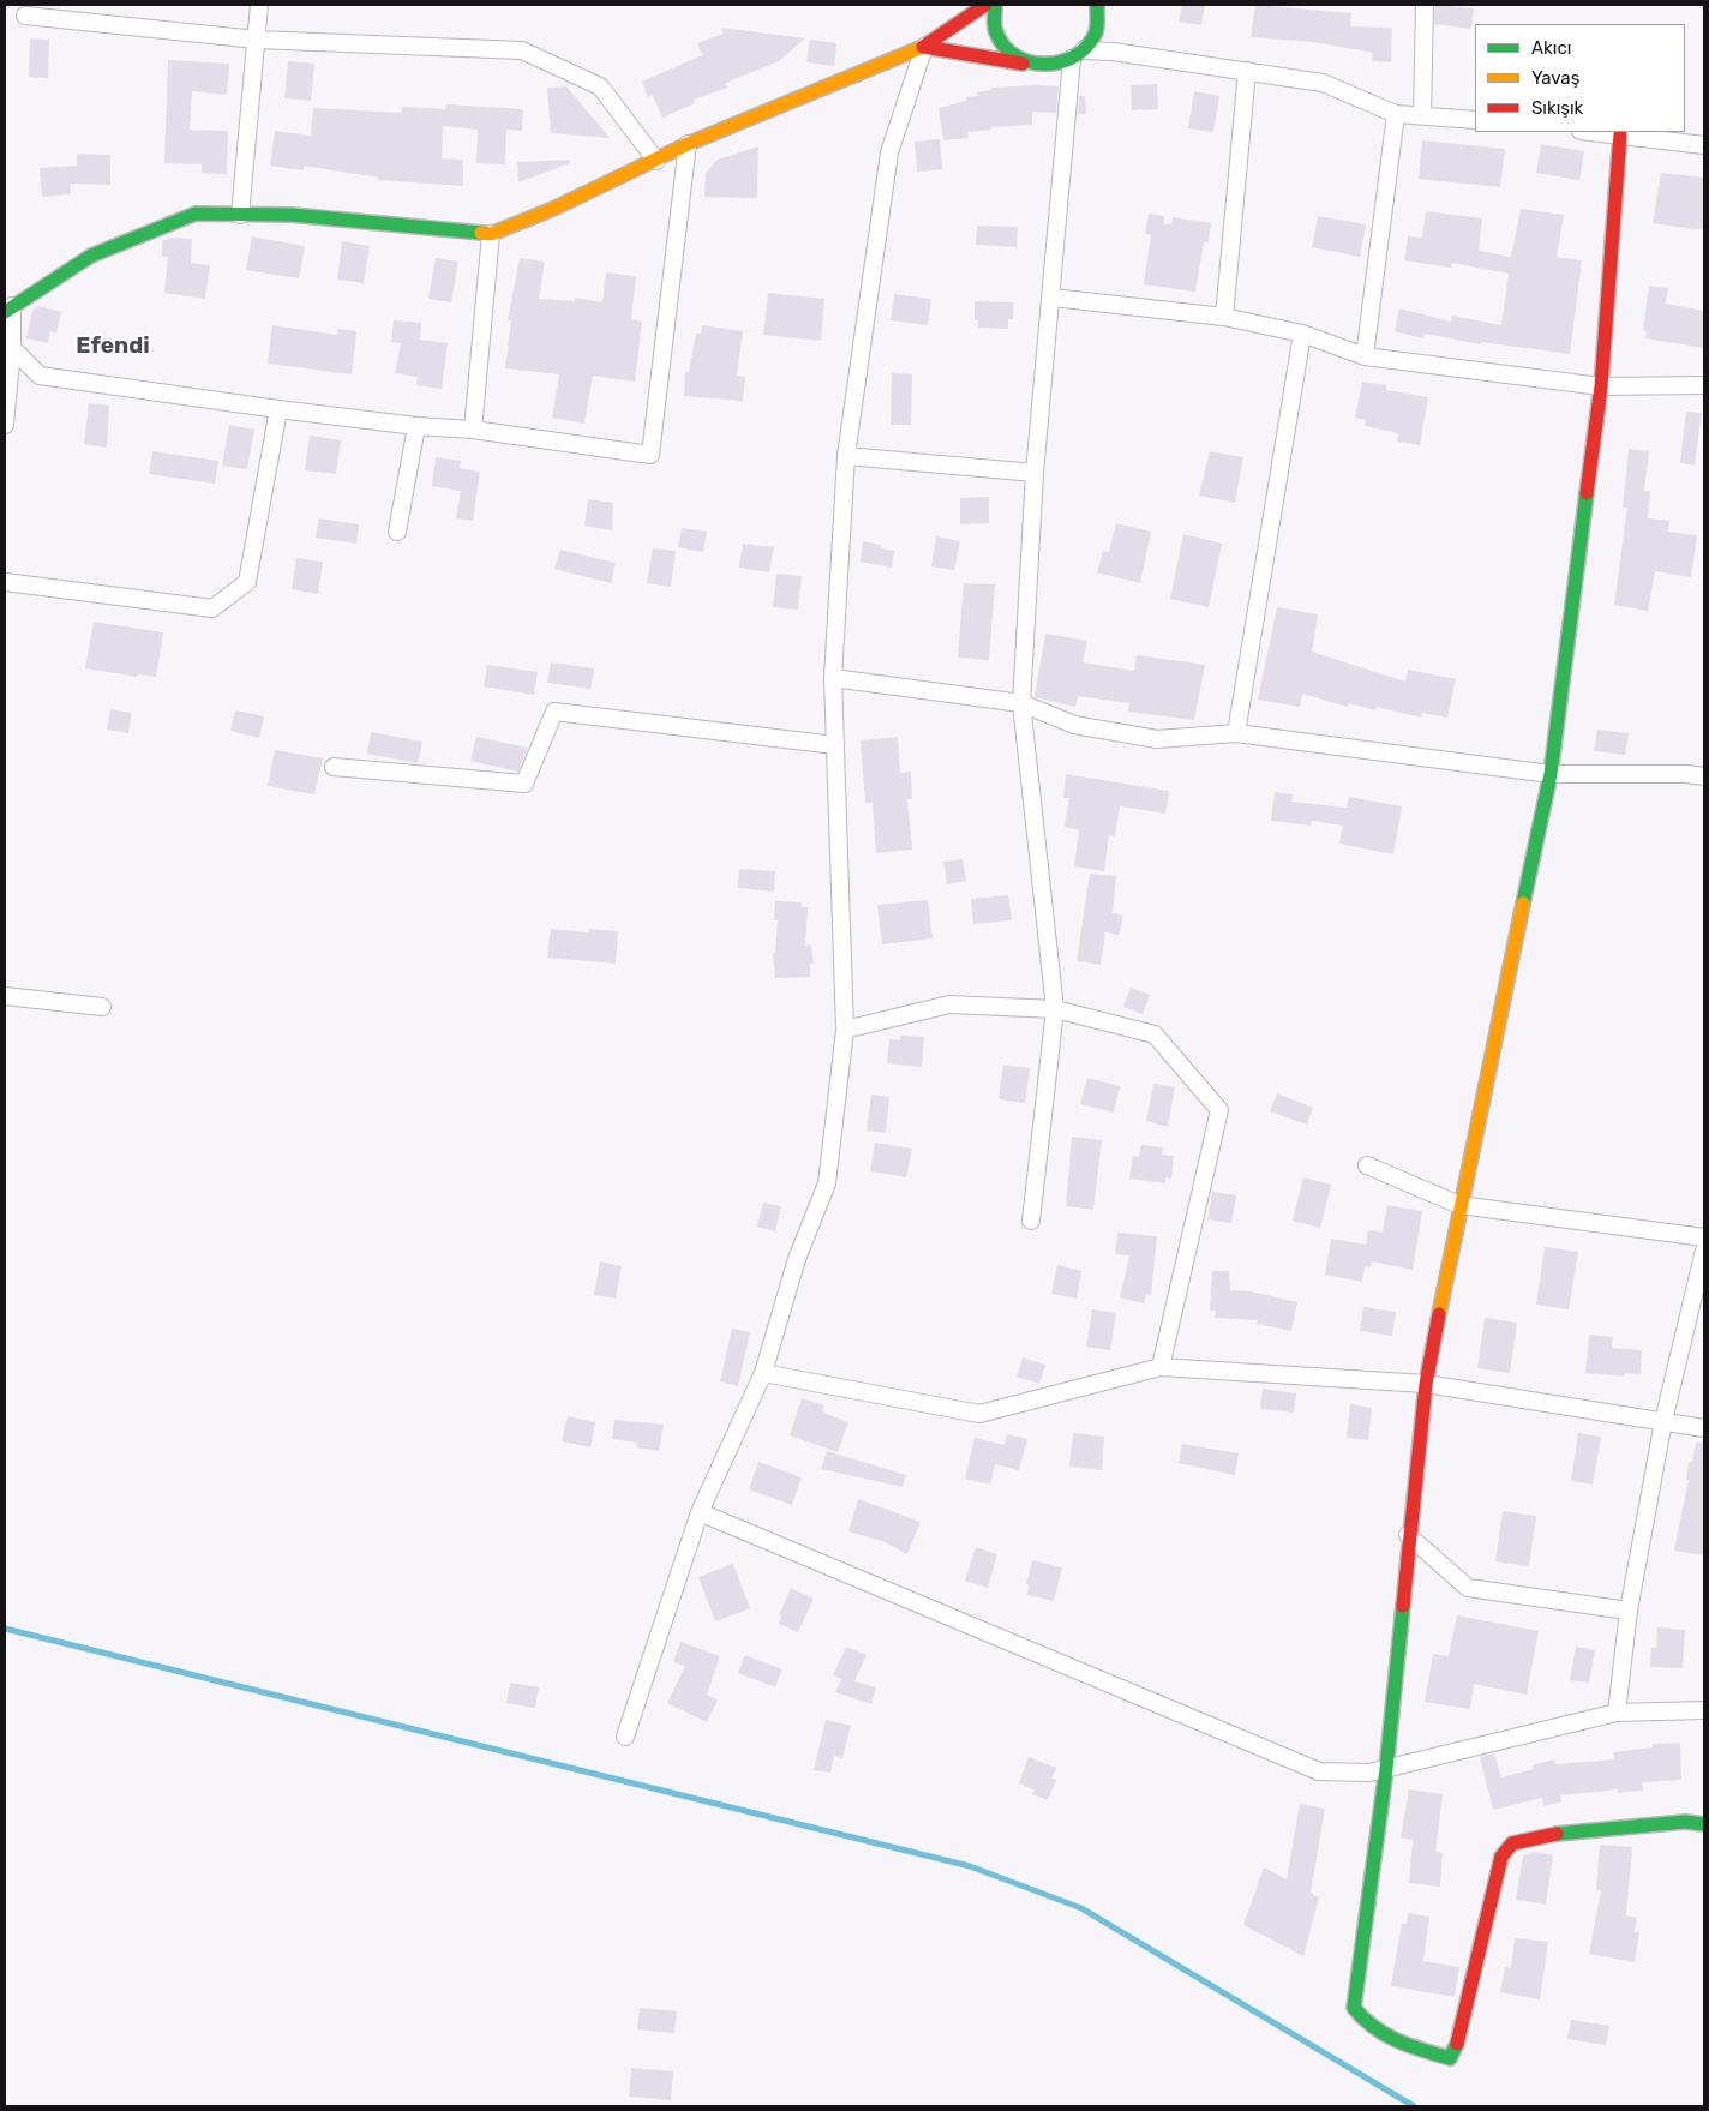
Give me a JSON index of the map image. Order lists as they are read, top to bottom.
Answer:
{
  "districts": ["Efendi"],
  "legend": ["Akıcı", "Yavaş", "Sıkışık"]
}
